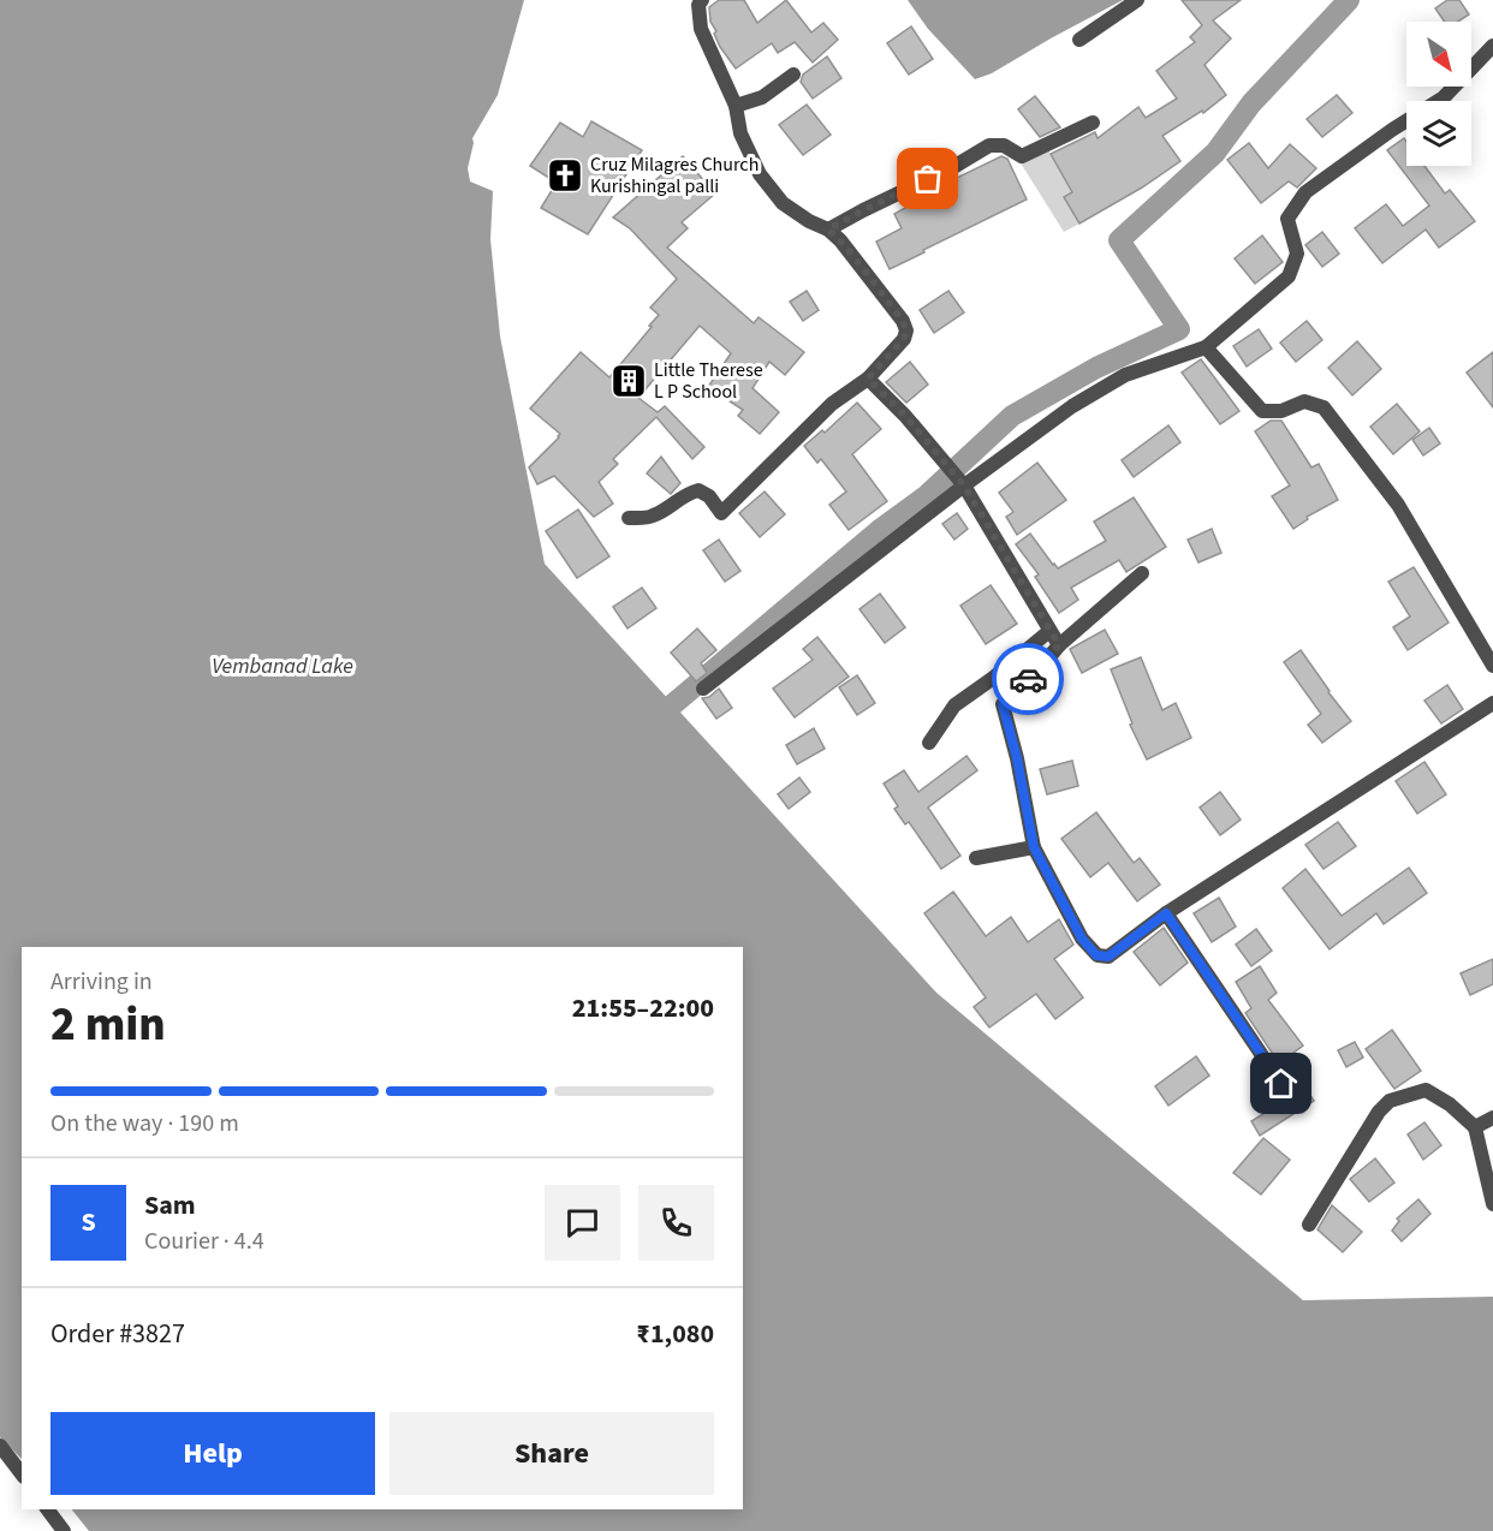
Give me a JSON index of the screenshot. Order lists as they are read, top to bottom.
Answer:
{
  "water": ["Vembanad Lake"],
  "places": {
    "church": ["Cruz Milagres Church Kurishingal palli"],
    "building": ["Little Therese L P School"]
  },
  "north": "bottom right",
  "page": {
    "heading": ["2 min", "Arriving in", "21:55–22:00"],
    "panel": [
      "Sam",
      "Courier · 4.4",
      "Order #3827",
      "₹1,080"
    ],
    "bar": "On the way · 190 m",
    "round": "S",
    "buttons": ["Help", "Share"]
  }
}
